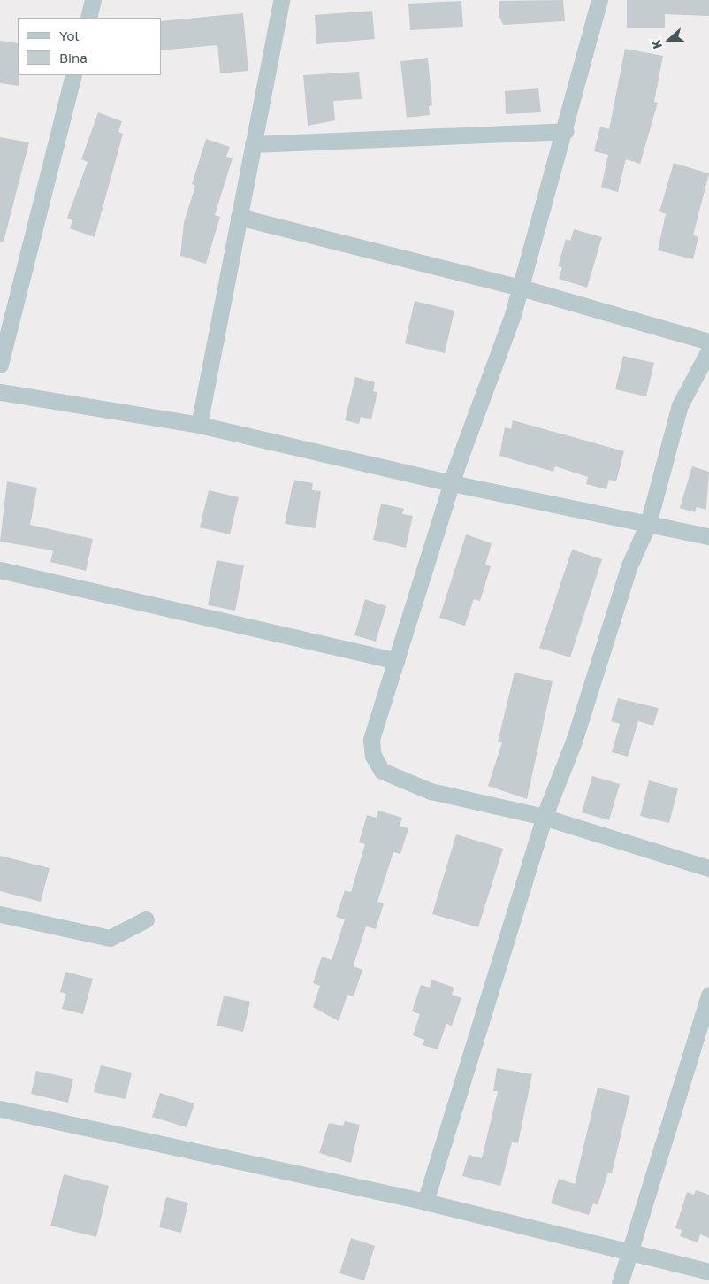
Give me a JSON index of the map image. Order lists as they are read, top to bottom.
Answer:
{
  "legend": ["Yol", "Bina"],
  "north": "left"
}
